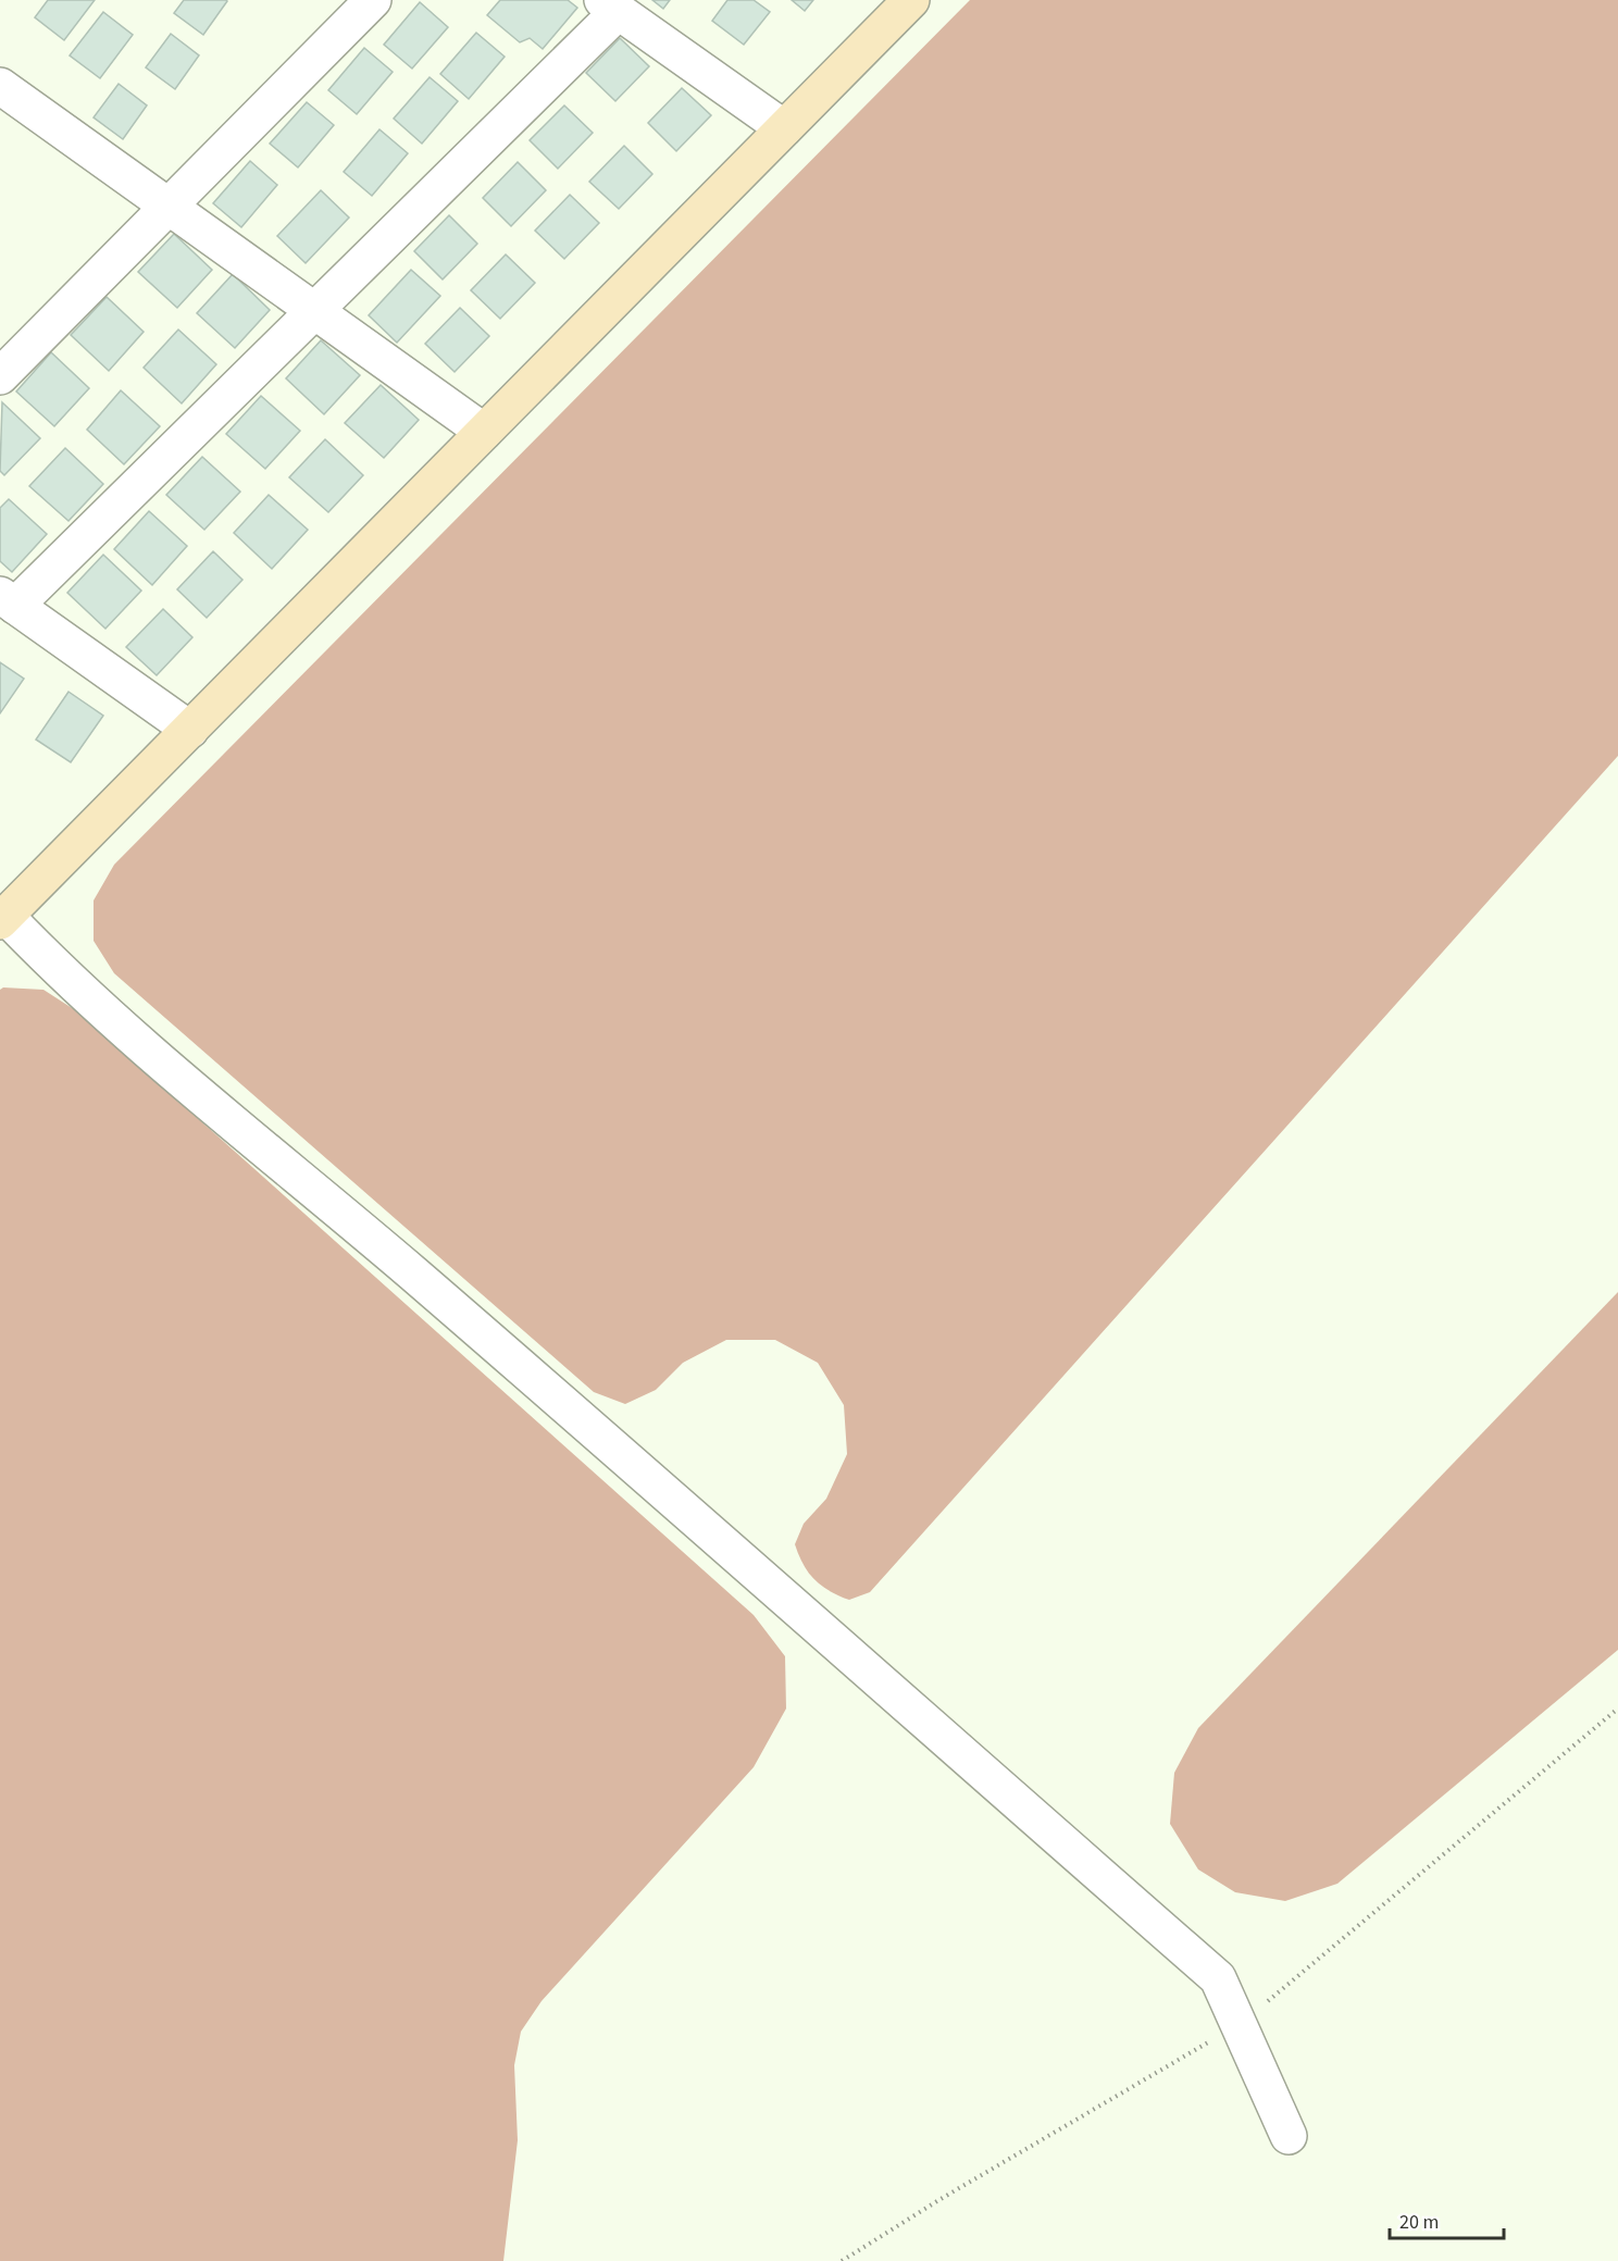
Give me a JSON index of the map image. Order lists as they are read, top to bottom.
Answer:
{
  "scale_bar": "20 m"
}
